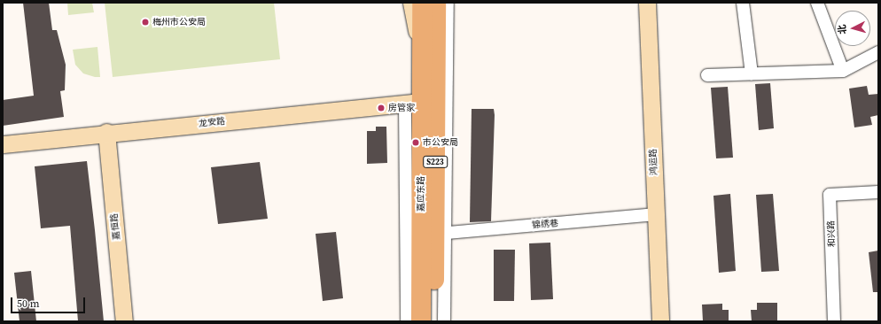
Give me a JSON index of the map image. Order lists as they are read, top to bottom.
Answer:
{
  "streets": {
    "main road": ["S223", "嘉应东路"],
    "street": [
      "龙安路",
      "鸿运路",
      "锦绣巷",
      "嘉恒路",
      "和兴路"
    ]
  },
  "crossings": [
    ["龙安路", "嘉应东路"],
    ["龙安路", "嘉恒路"],
    ["鸿运路", "锦绣巷"],
    ["嘉应东路", "锦绣巷"]
  ],
  "places": ["梅州市公安局", "房管家", "市公安局"],
  "scale_bar": "50 m",
  "north": "left"
}
